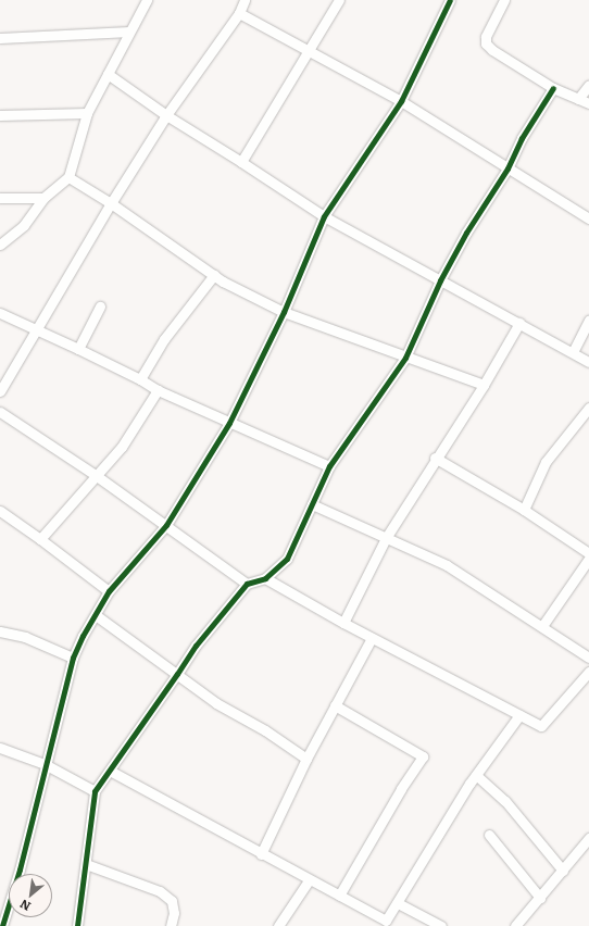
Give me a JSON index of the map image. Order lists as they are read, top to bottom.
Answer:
{
  "north": "bottom left"
}
